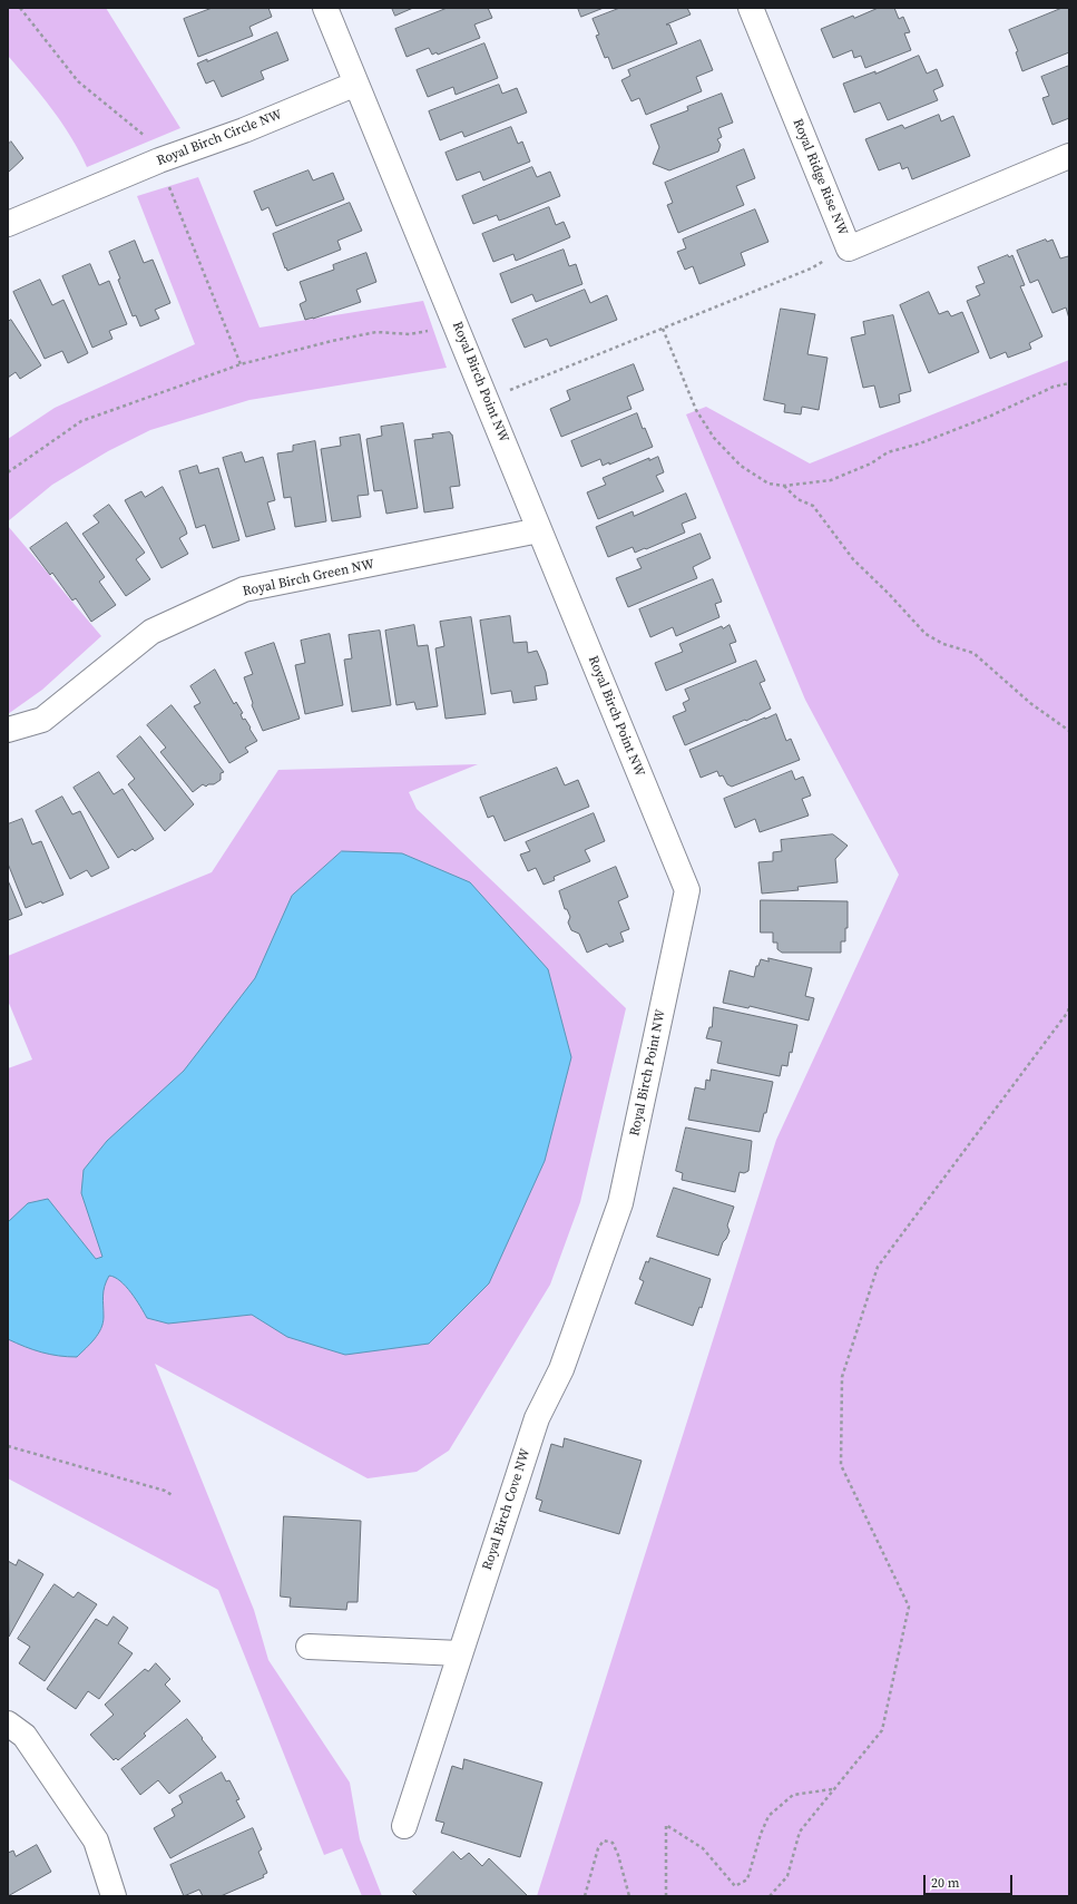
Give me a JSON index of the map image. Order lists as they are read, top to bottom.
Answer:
{
  "streets": {
    "street": [
      "Royal Birch Circle NW",
      "Royal Ridge Rise NW",
      "Royal Birch Point NW",
      "Royal Birch Green NW",
      "Royal Birch Cove NW"
    ]
  },
  "crossings": [
    ["Royal Birch Circle NW", "Royal Birch Point NW"],
    ["Royal Birch Point NW", "Royal Birch Green NW"],
    ["Royal Birch Point NW", "Royal Birch Cove NW"]
  ],
  "scale_bar": "20 m"
}
